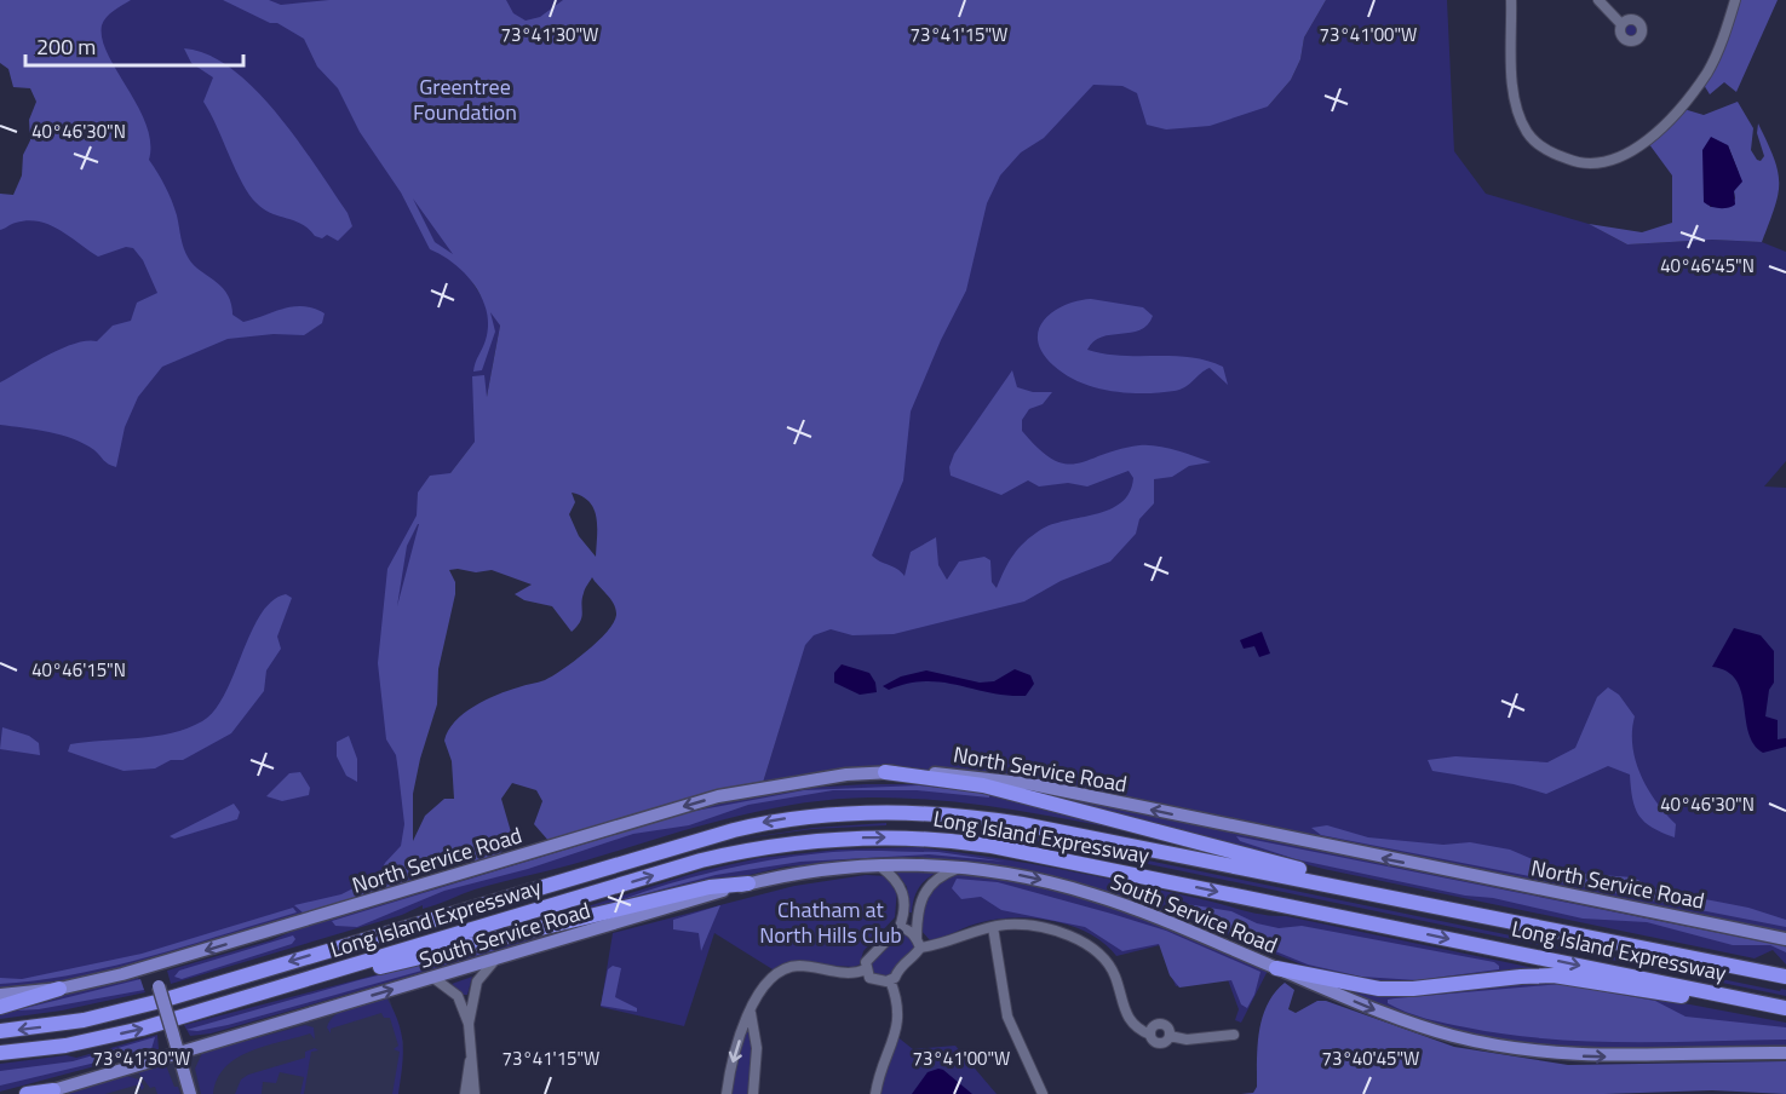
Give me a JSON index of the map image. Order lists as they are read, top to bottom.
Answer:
{
  "streets": {
    "highway": ["Long Island Expressway"],
    "main road": ["North Service Road", "South Service Road"]
  },
  "one_way": ["North Service Road", "South Service Road"],
  "parks": ["Greentree Foundation", "Chatham at North Hills Club"],
  "scale_bar": "200 m",
  "coordinates": [
    "73°41'30\"W",
    "73°41'15\"W",
    "73°41'00\"W",
    "40°46'30\"N",
    "40°46'45\"N",
    "40°46'15\"N",
    "73°40'45\"W"
  ]
}
